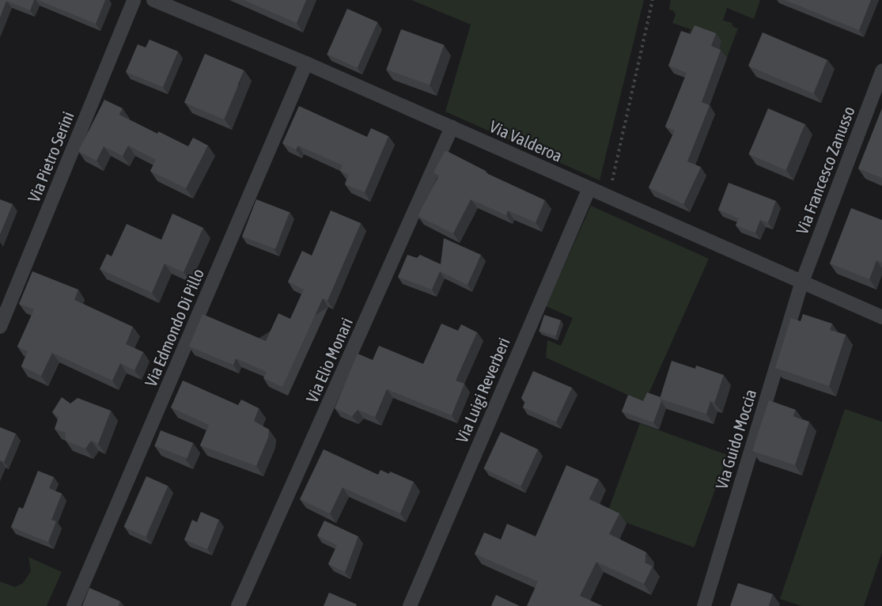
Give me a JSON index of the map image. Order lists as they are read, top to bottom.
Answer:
{
  "streets": {
    "street": [
      "Via Valderoa",
      "Via Pietro Serini",
      "Via Francesco Zanusso",
      "Via Edmondo Di Pillo",
      "Via Elio Monari",
      "Via Luigi Reverberi",
      "Via Guido Moccia"
    ]
  },
  "crossings": [
    ["Via Valderoa", "Via Francesco Zanusso"],
    ["Via Valderoa", "Via Edmondo Di Pillo"],
    ["Via Valderoa", "Via Elio Monari"],
    ["Via Valderoa", "Via Luigi Reverberi"],
    ["Via Valderoa", "Via Guido Moccia"],
    ["Via Francesco Zanusso", "Via Guido Moccia"]
  ]
}
